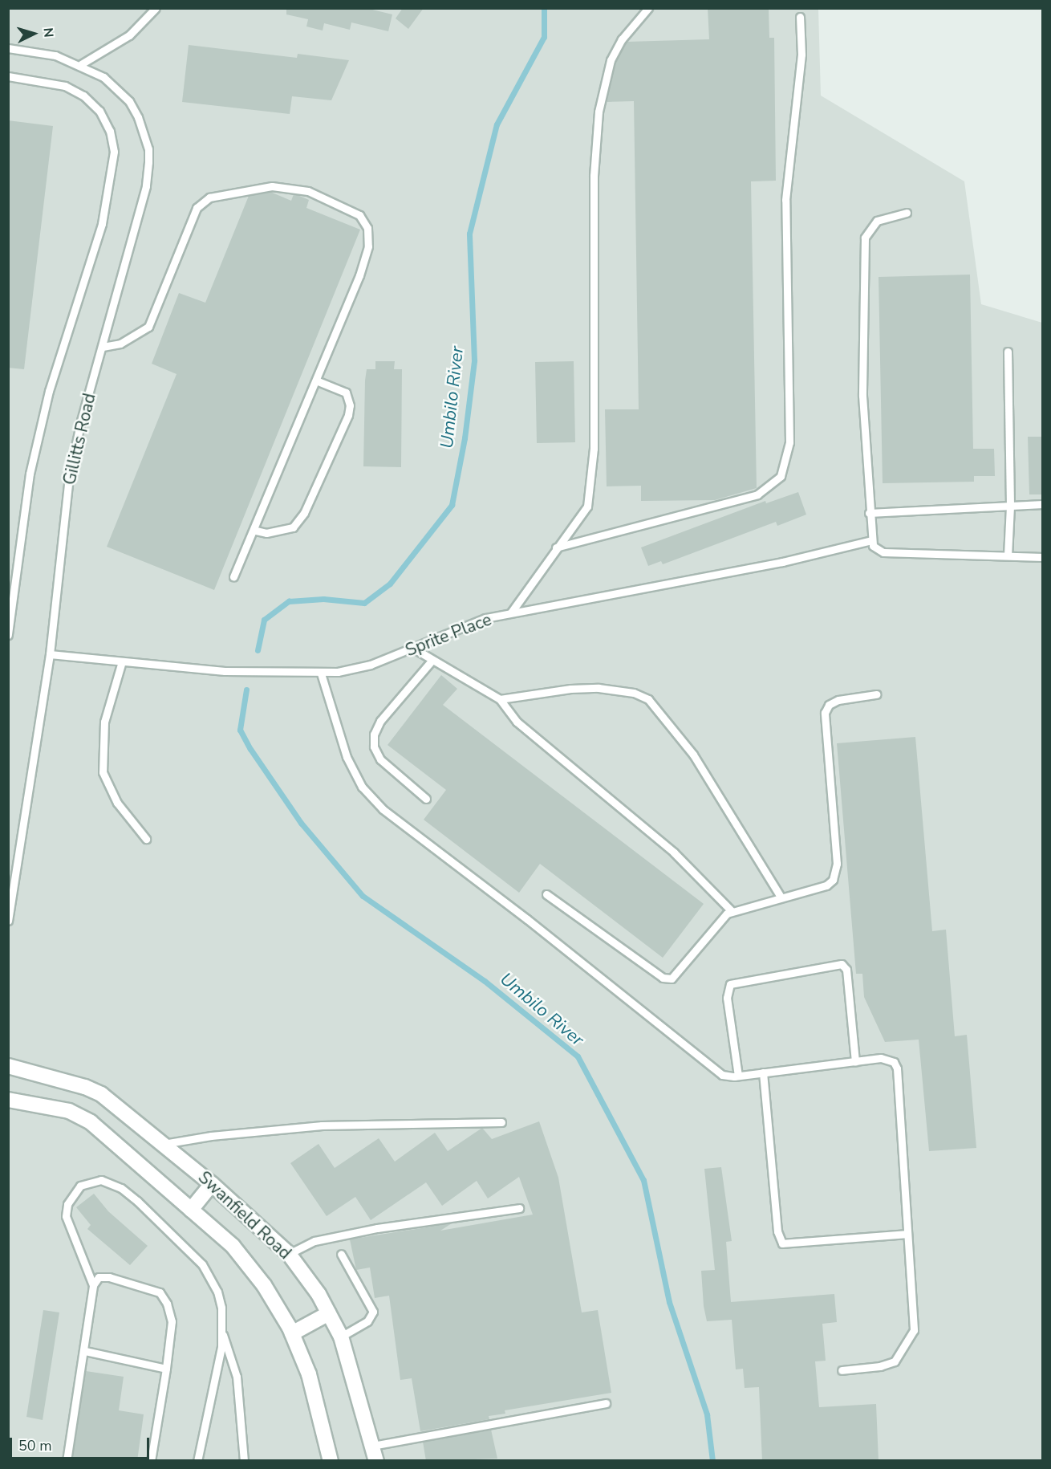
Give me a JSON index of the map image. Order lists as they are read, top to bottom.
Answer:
{
  "streets": {
    "street": ["Swanfield Road"],
    "lane": ["Gillitts Road", "Sprite Place"]
  },
  "crossings": [
    ["Gillitts Road", "Sprite Place"]
  ],
  "water": ["Umbilo River"],
  "scale_bar": "50 m",
  "north": "right"
}
